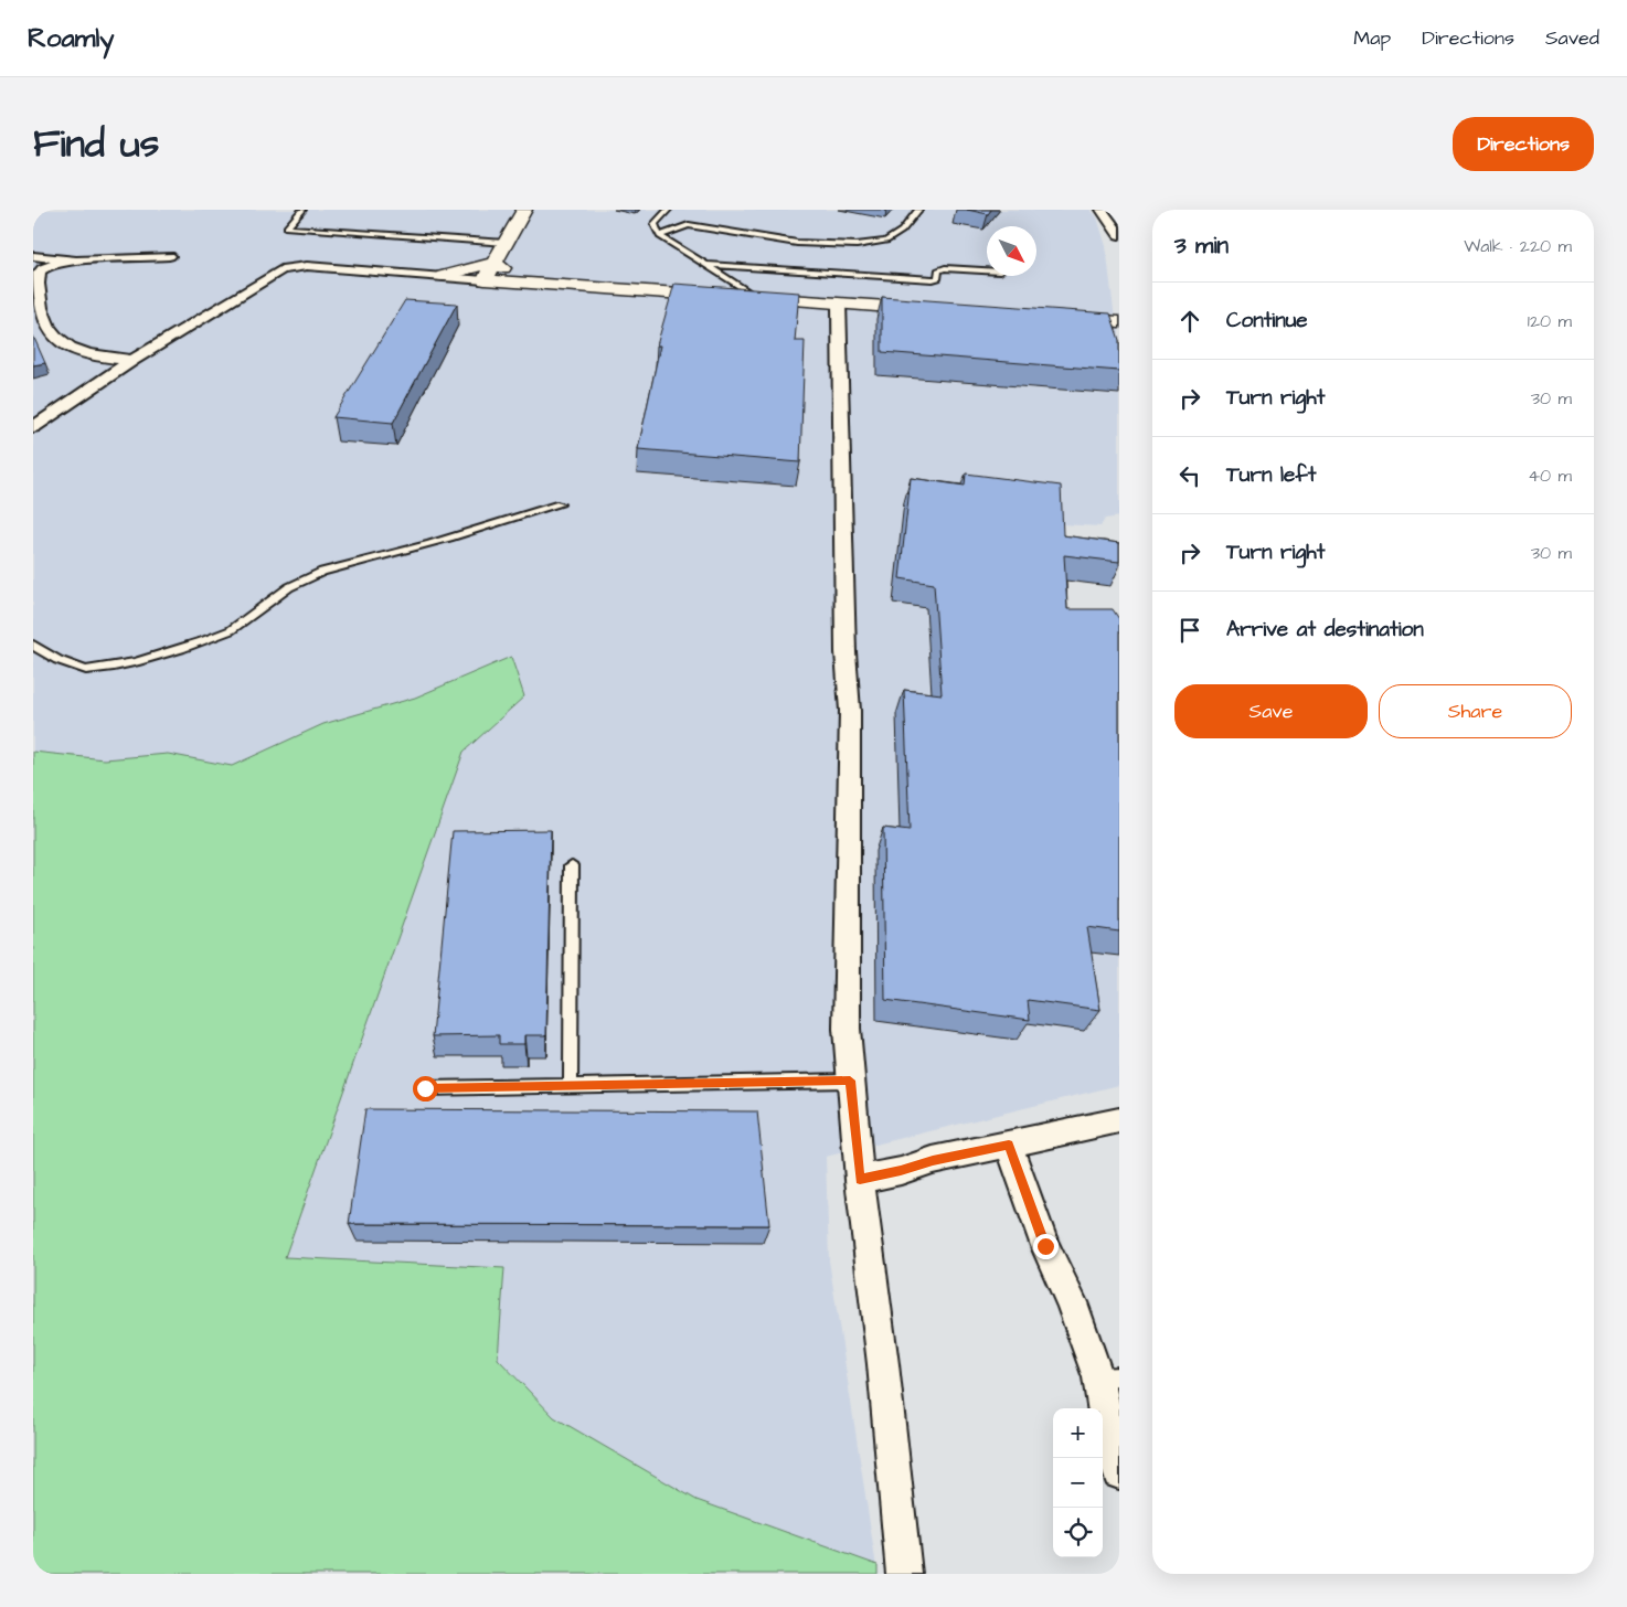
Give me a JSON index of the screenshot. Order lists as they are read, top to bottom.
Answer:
{
  "north": "bottom right",
  "page": {
    "header": "Roamly",
    "nav": ["Map", "Directions", "Saved"],
    "title": "Find us",
    "buttons": [
      "Directions",
      ["Save", "Share"]
    ],
    "heading": ["3 min", "Walk · 220 m"],
    "list": [
      ["Continue", "120 m"],
      ["Turn right", "30 m"],
      ["Turn left", "40 m"],
      ["Turn right", "30 m"],
      "Arrive at destination"
    ],
    "map_buttons": ["+", "−"]
  }
}
